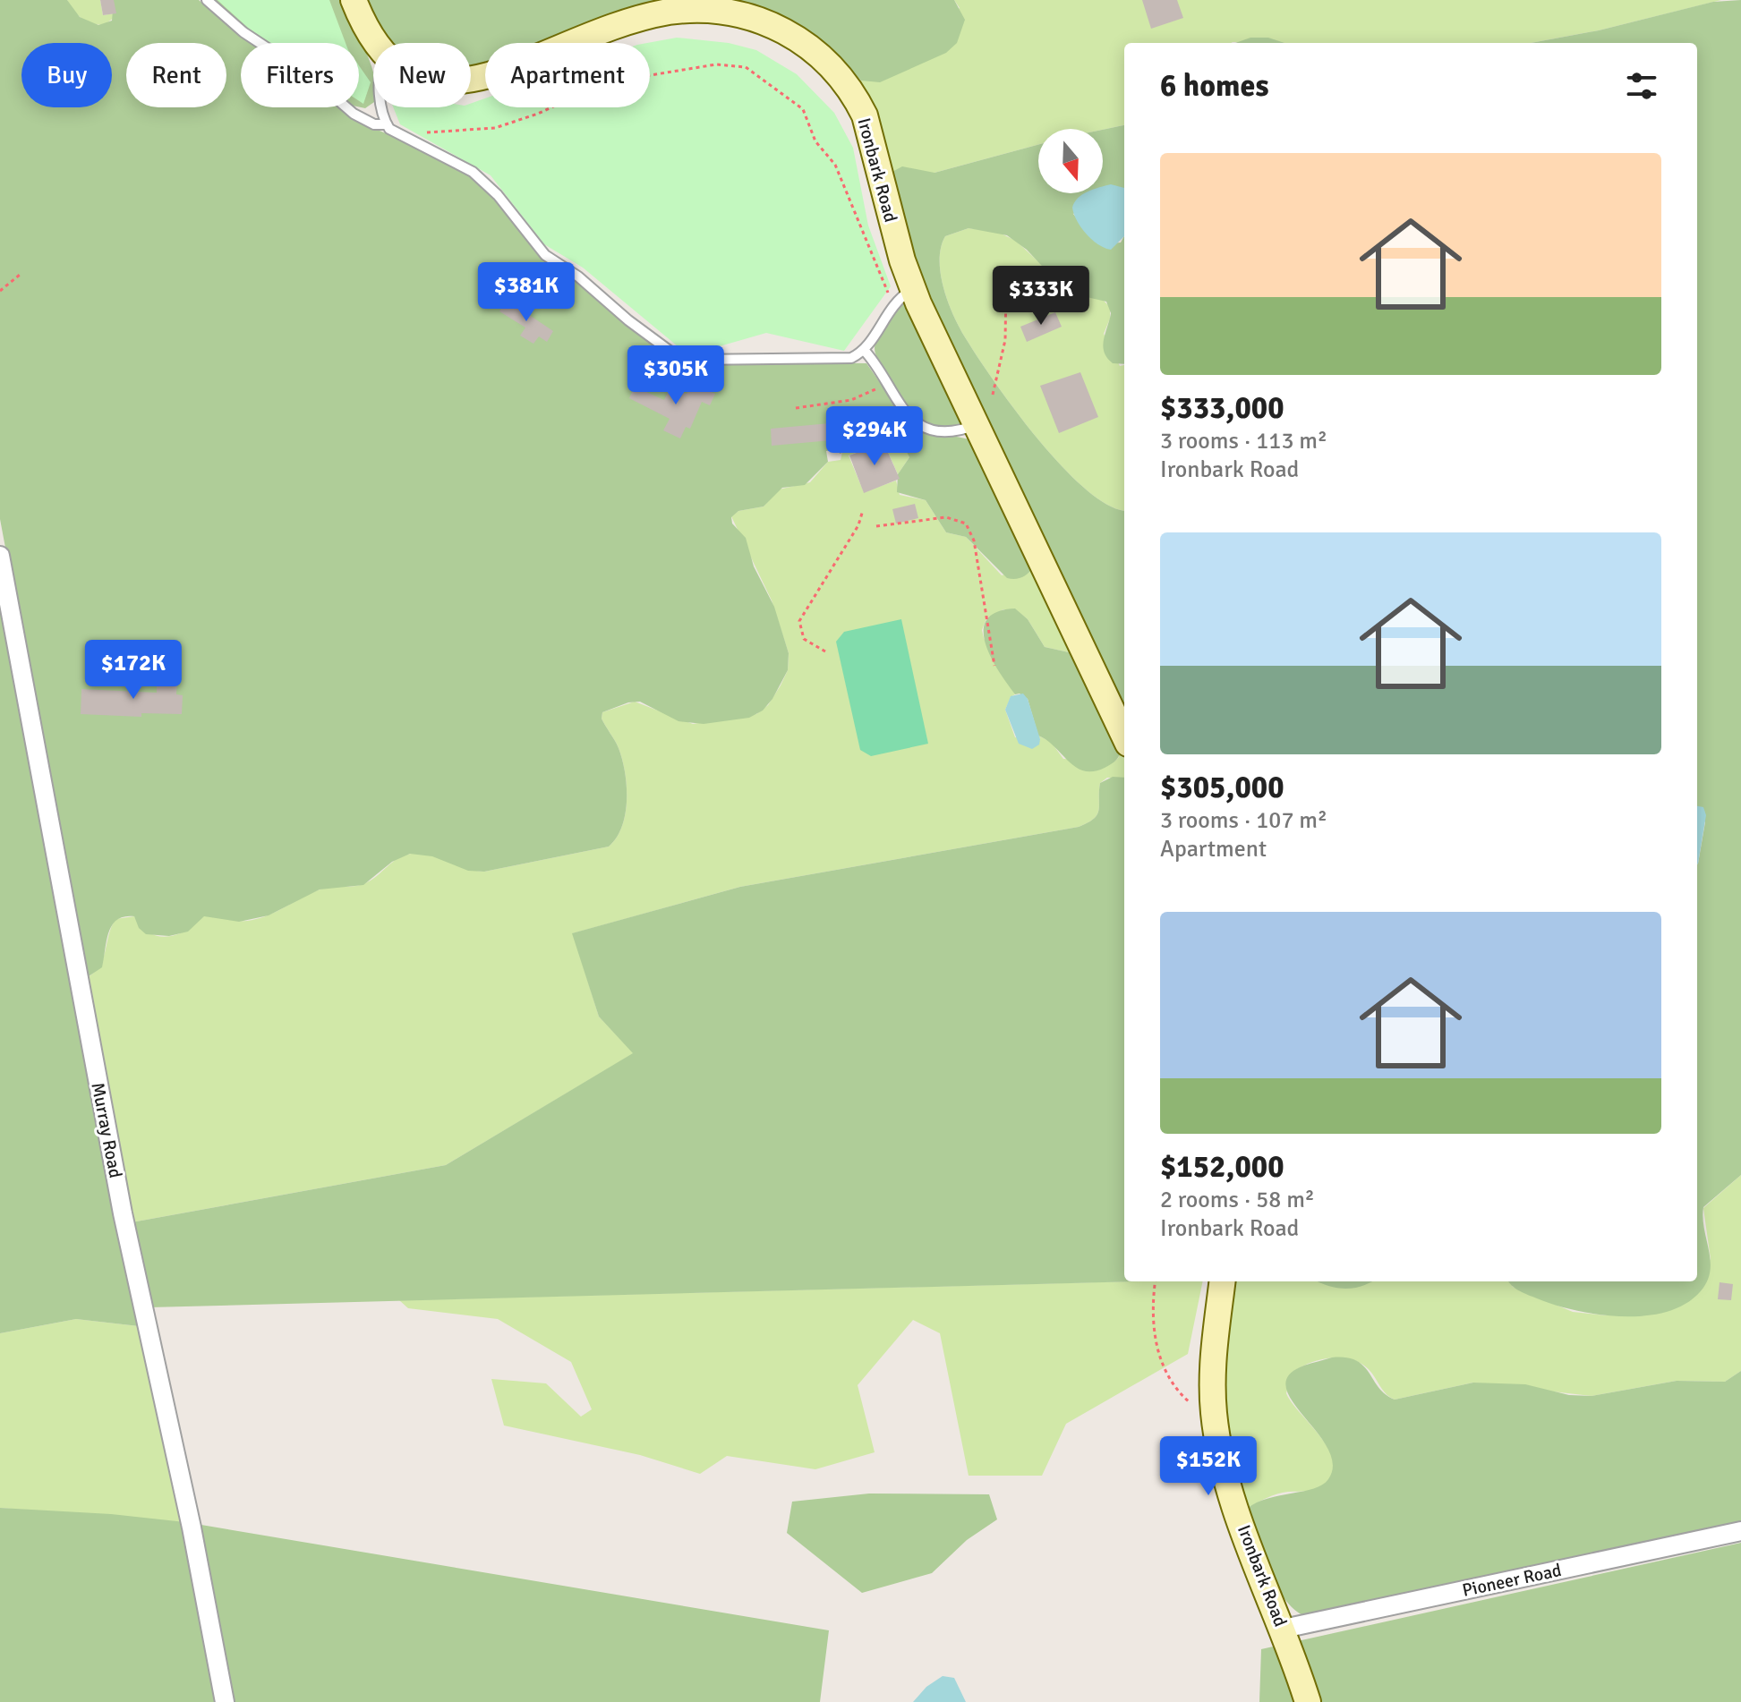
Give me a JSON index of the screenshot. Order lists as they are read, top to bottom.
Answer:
{
  "streets": {
    "street": ["Ironbark Road", "Murray Road", "Pioneer Road"]
  },
  "crossings": [
    ["Ironbark Road", "Pioneer Road"]
  ],
  "north": "bottom",
  "page": {
    "chip": [
      "Buy",
      "Rent",
      "Filters",
      "New",
      "Apartment"
    ],
    "heading": "6 homes",
    "list": [
      {
        "name": "$333,000",
        "note": "3 rooms · 113 m² · Ironbark Road"
      },
      {
        "name": "$305,000",
        "note": "3 rooms · 107 m² · Apartment"
      },
      {
        "name": "$152,000",
        "note": "2 rooms · 58 m² · Ironbark Road"
      }
    ],
    "price": [
      "$381K",
      "$333K",
      "$305K",
      "$294K",
      "$172K",
      "$152K"
    ]
  }
}
